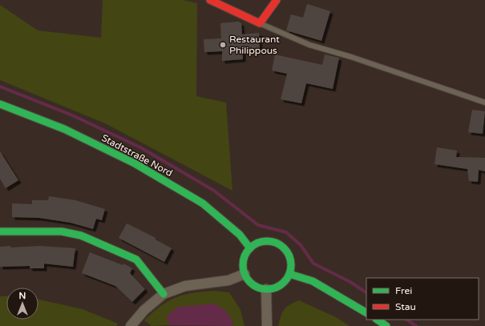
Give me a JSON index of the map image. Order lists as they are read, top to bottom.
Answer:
{
  "streets": {
    "main road": ["Stadtstraße Nord"]
  },
  "places": ["Restaurant Philippous"],
  "legend": ["Frei", "Stau"],
  "north": "top"
}
